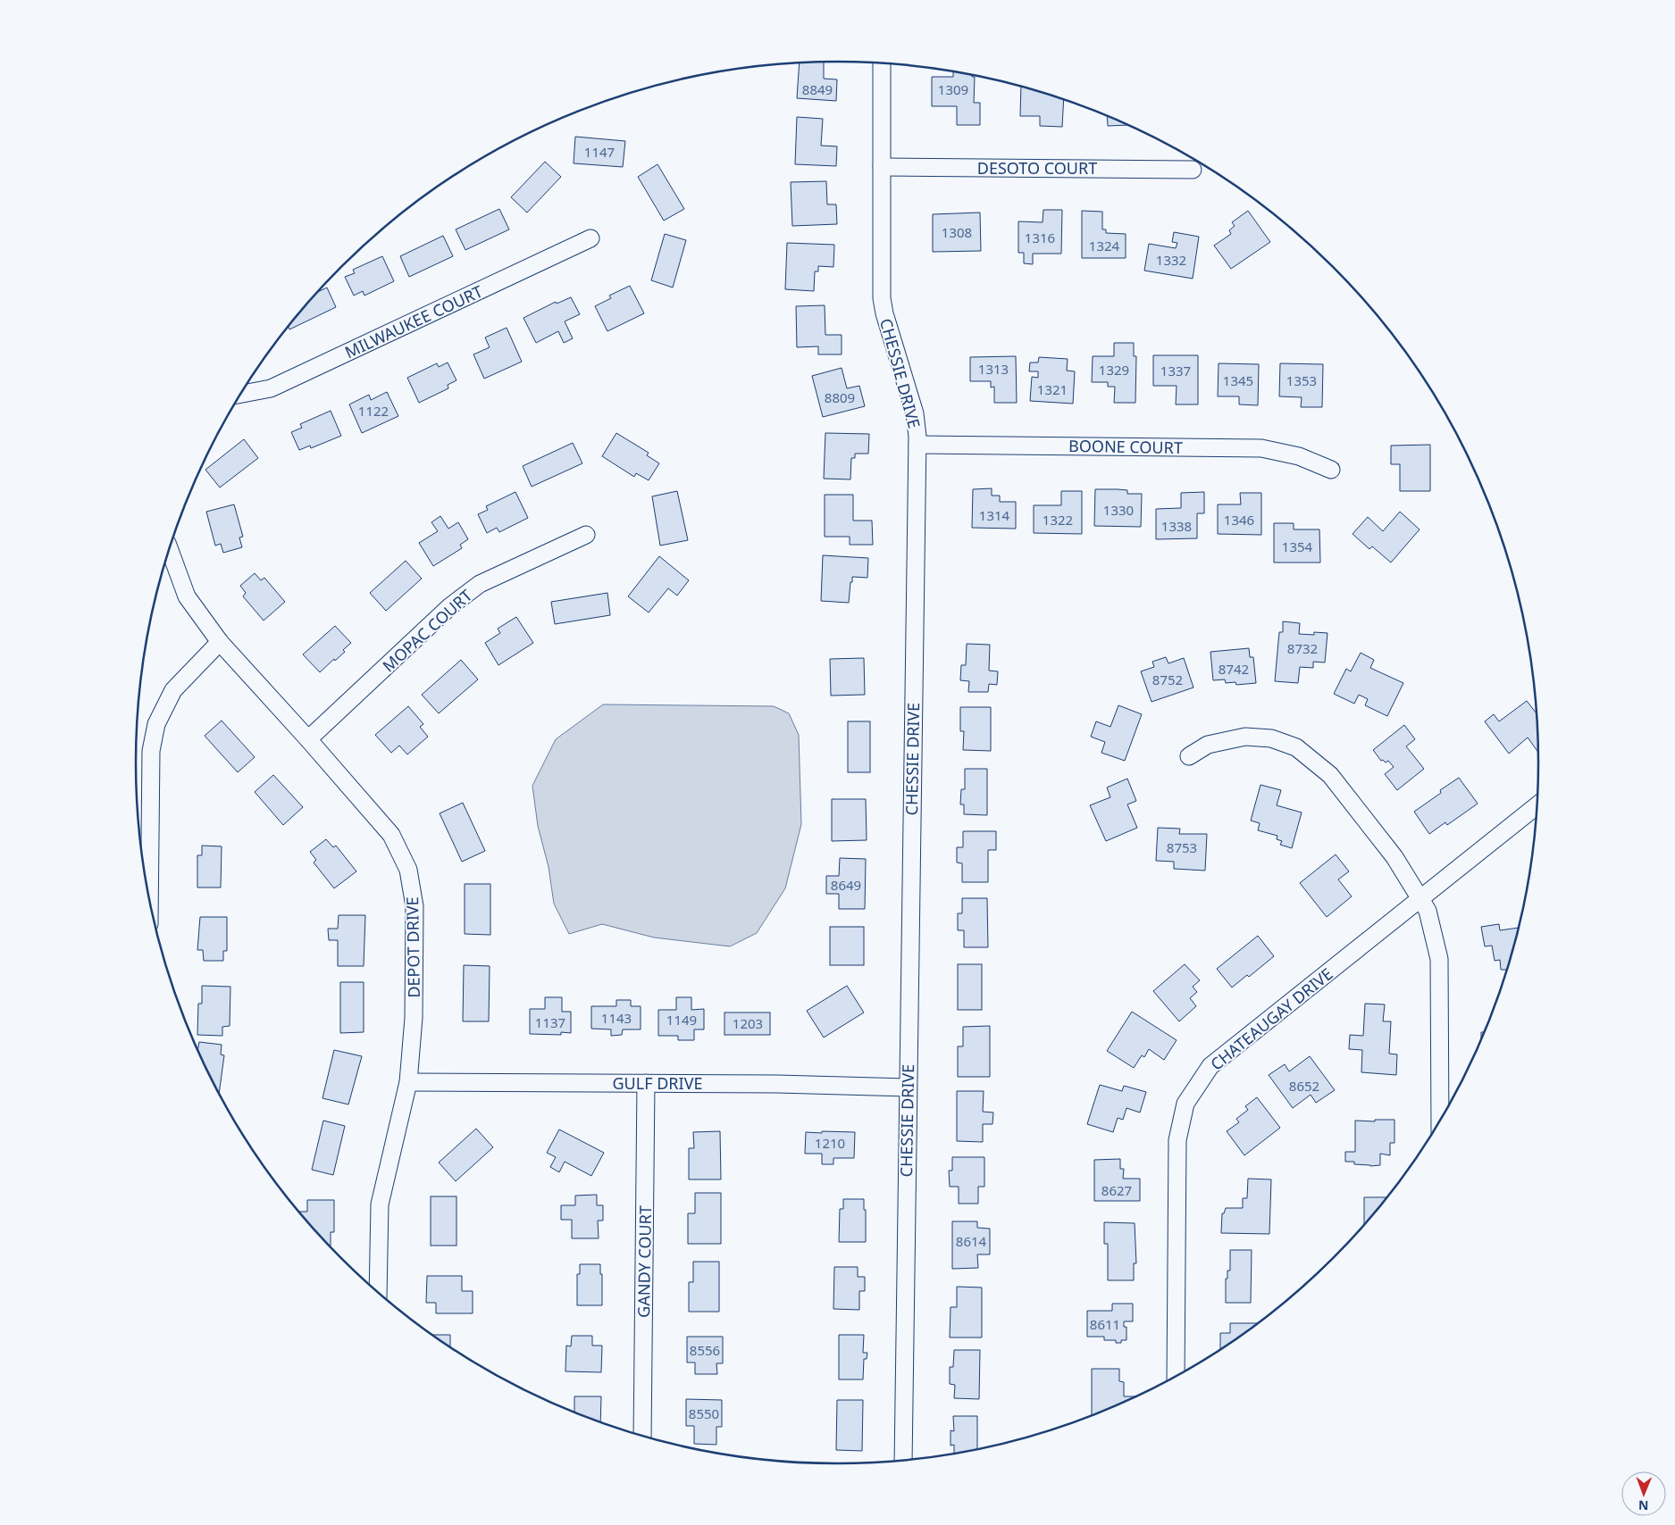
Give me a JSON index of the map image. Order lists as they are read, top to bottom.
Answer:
{
  "streets": {
    "street": [
      "DESOTO COURT",
      "MILWAUKEE COURT",
      "CHESSIE DRIVE",
      "BOONE COURT",
      "MOPAC COURT",
      "DEPOT DRIVE",
      "CHATEAUGAY DRIVE",
      "GULF DRIVE",
      "GANDY COURT"
    ]
  },
  "crossings": [
    ["DESOTO COURT", "CHESSIE DRIVE"],
    ["CHESSIE DRIVE", "BOONE COURT"],
    ["CHESSIE DRIVE", "GULF DRIVE"],
    ["MOPAC COURT", "DEPOT DRIVE"],
    ["DEPOT DRIVE", "GULF DRIVE"],
    ["GULF DRIVE", "GANDY COURT"]
  ],
  "house_numbers": [
    "8849",
    "1309",
    "1147",
    "1308",
    "1316",
    "1324",
    "1332",
    "1313",
    "1329",
    "1337",
    "1345",
    "1353",
    "1321",
    "8809",
    "1122",
    "1330",
    "1314",
    "1322",
    "1346",
    "1338",
    "1354",
    "8732",
    "8742",
    "8752",
    "8753",
    "8649",
    "1143",
    "1149",
    "1137",
    "1203",
    "8652",
    "1210",
    "8627",
    "8614",
    "8611",
    "8556",
    "8550"
  ],
  "north": "bottom"
}
